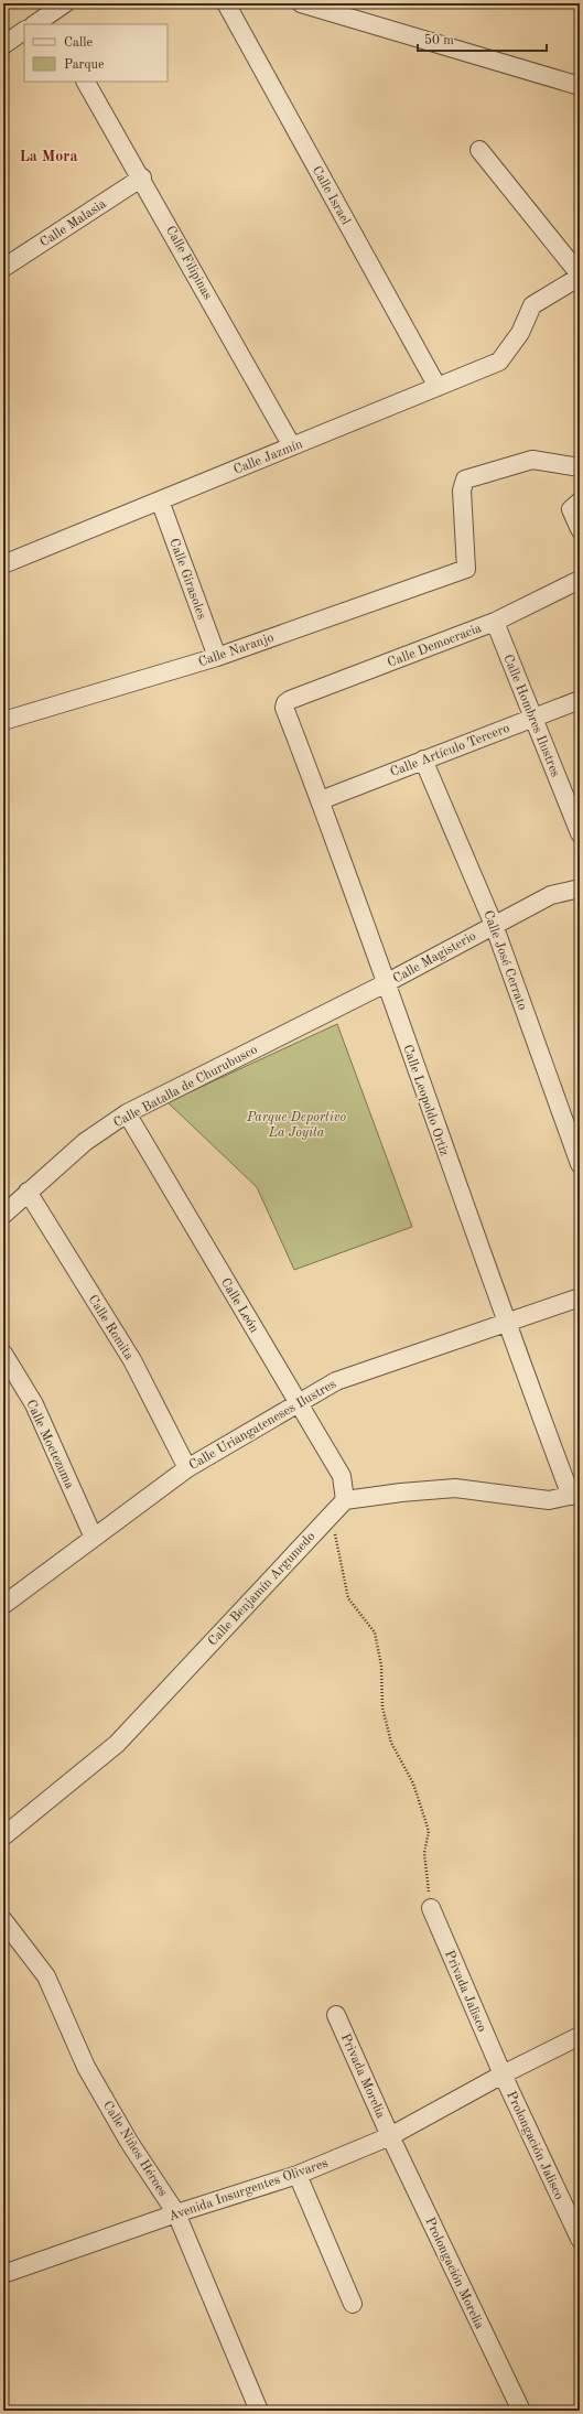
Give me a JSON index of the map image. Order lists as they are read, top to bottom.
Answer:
{
  "streets": {
    "street": [
      "Calle Israel",
      "Calle Malasia",
      "Calle Filipinas",
      "Calle Jazmín",
      "Calle Girasoles",
      "Calle Democracia",
      "Calle Naranjo",
      "Calle Hombres Ilustres",
      "Calle Artículo Tercero",
      "Calle Magisterio",
      "Calle José Cerrato",
      "Calle Batalla de Churubusco",
      "Calle Leopoldo Ortiz",
      "Calle León",
      "Calle Romita",
      "Calle Uriangateneses Ilustres",
      "Calle Moctezuma",
      "Calle Benjamín Argumedo",
      "Privada Jalisco",
      "Privada Morelia",
      "Prolongación Jalisco",
      "Calle Niños Héroes",
      "Avenida Insurgentes Olivares",
      "Prolongación Morelia"
    ]
  },
  "crossings": [
    ["Calle Israel", "Calle Jazmín"],
    ["Calle Malasia", "Calle Filipinas"],
    ["Calle Filipinas", "Calle Jazmín"],
    ["Calle Jazmín", "Calle Girasoles"],
    ["Calle Girasoles", "Calle Naranjo"],
    ["Calle Democracia", "Calle Hombres Ilustres"],
    ["Calle Democracia", "Calle Leopoldo Ortiz"],
    ["Calle Hombres Ilustres", "Calle Artículo Tercero"],
    ["Calle Artículo Tercero", "Calle José Cerrato"],
    ["Calle Artículo Tercero", "Calle Leopoldo Ortiz"],
    ["Calle Magisterio", "Calle José Cerrato"],
    ["Calle Magisterio", "Calle Batalla de Churubusco"],
    ["Calle Magisterio", "Calle Leopoldo Ortiz"],
    ["Calle Batalla de Churubusco", "Calle Leopoldo Ortiz"],
    ["Calle Batalla de Churubusco", "Calle León"],
    ["Calle Batalla de Churubusco", "Calle Romita"],
    ["Calle Leopoldo Ortiz", "Calle Uriangateneses Ilustres"],
    ["Calle León", "Calle Uriangateneses Ilustres"],
    ["Calle León", "Calle Benjamín Argumedo"],
    ["Calle Romita", "Calle Uriangateneses Ilustres"],
    ["Calle Uriangateneses Ilustres", "Calle Moctezuma"],
    ["Privada Jalisco", "Prolongación Jalisco"],
    ["Privada Jalisco", "Avenida Insurgentes Olivares"],
    ["Privada Morelia", "Avenida Insurgentes Olivares"],
    ["Privada Morelia", "Prolongación Morelia"],
    ["Prolongación Jalisco", "Avenida Insurgentes Olivares"],
    ["Calle Niños Héroes", "Avenida Insurgentes Olivares"],
    ["Avenida Insurgentes Olivares", "Prolongación Morelia"]
  ],
  "districts": ["La Mora"],
  "parks": ["Parque Deportivo La Joyita"],
  "legend": ["Calle", "Parque"],
  "scale_bar": "50 m"
}
